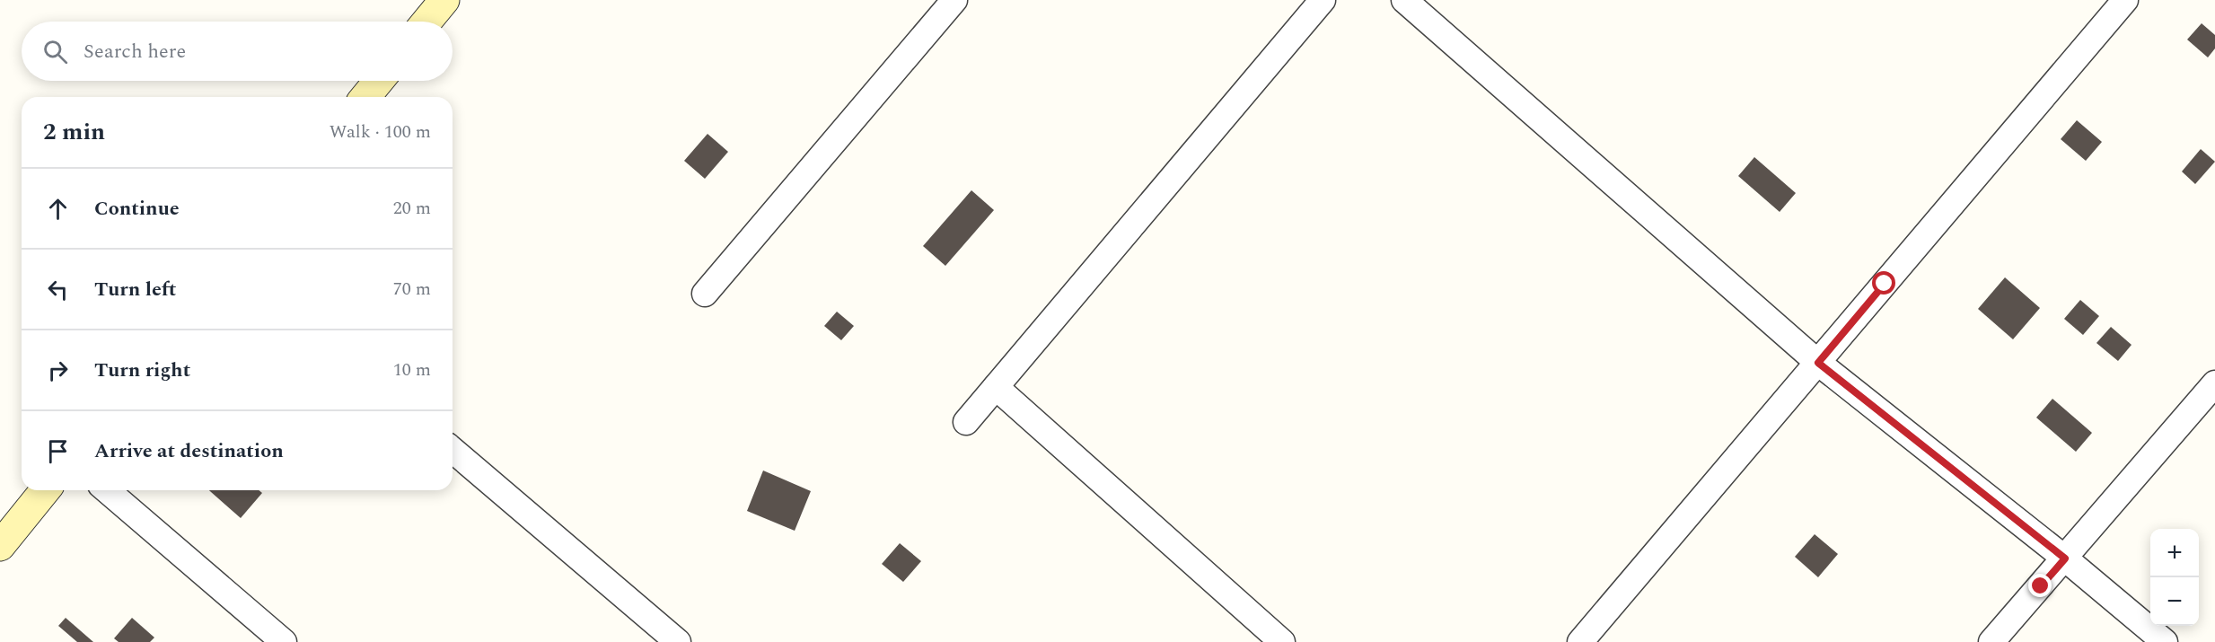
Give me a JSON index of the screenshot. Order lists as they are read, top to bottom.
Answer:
{
  "page": {
    "search": "Search here",
    "heading": ["2 min", "Walk · 100 m"],
    "list": [
      ["Continue", "20 m"],
      ["Turn left", "70 m"],
      ["Turn right", "10 m"],
      "Arrive at destination"
    ],
    "map_buttons": ["+", "−"]
  }
}
